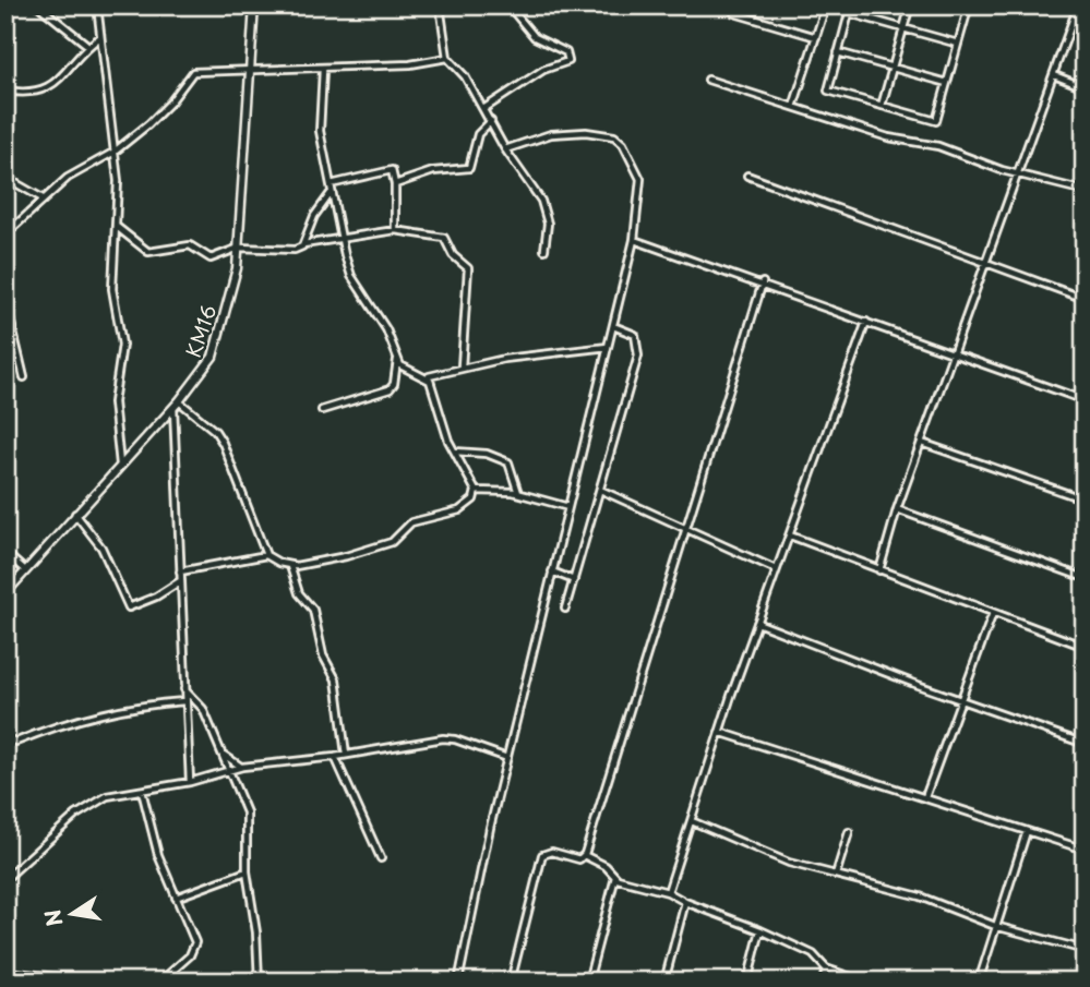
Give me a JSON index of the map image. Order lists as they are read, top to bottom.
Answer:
{
  "streets": {
    "street": ["KM16"]
  },
  "north": "left"
}
